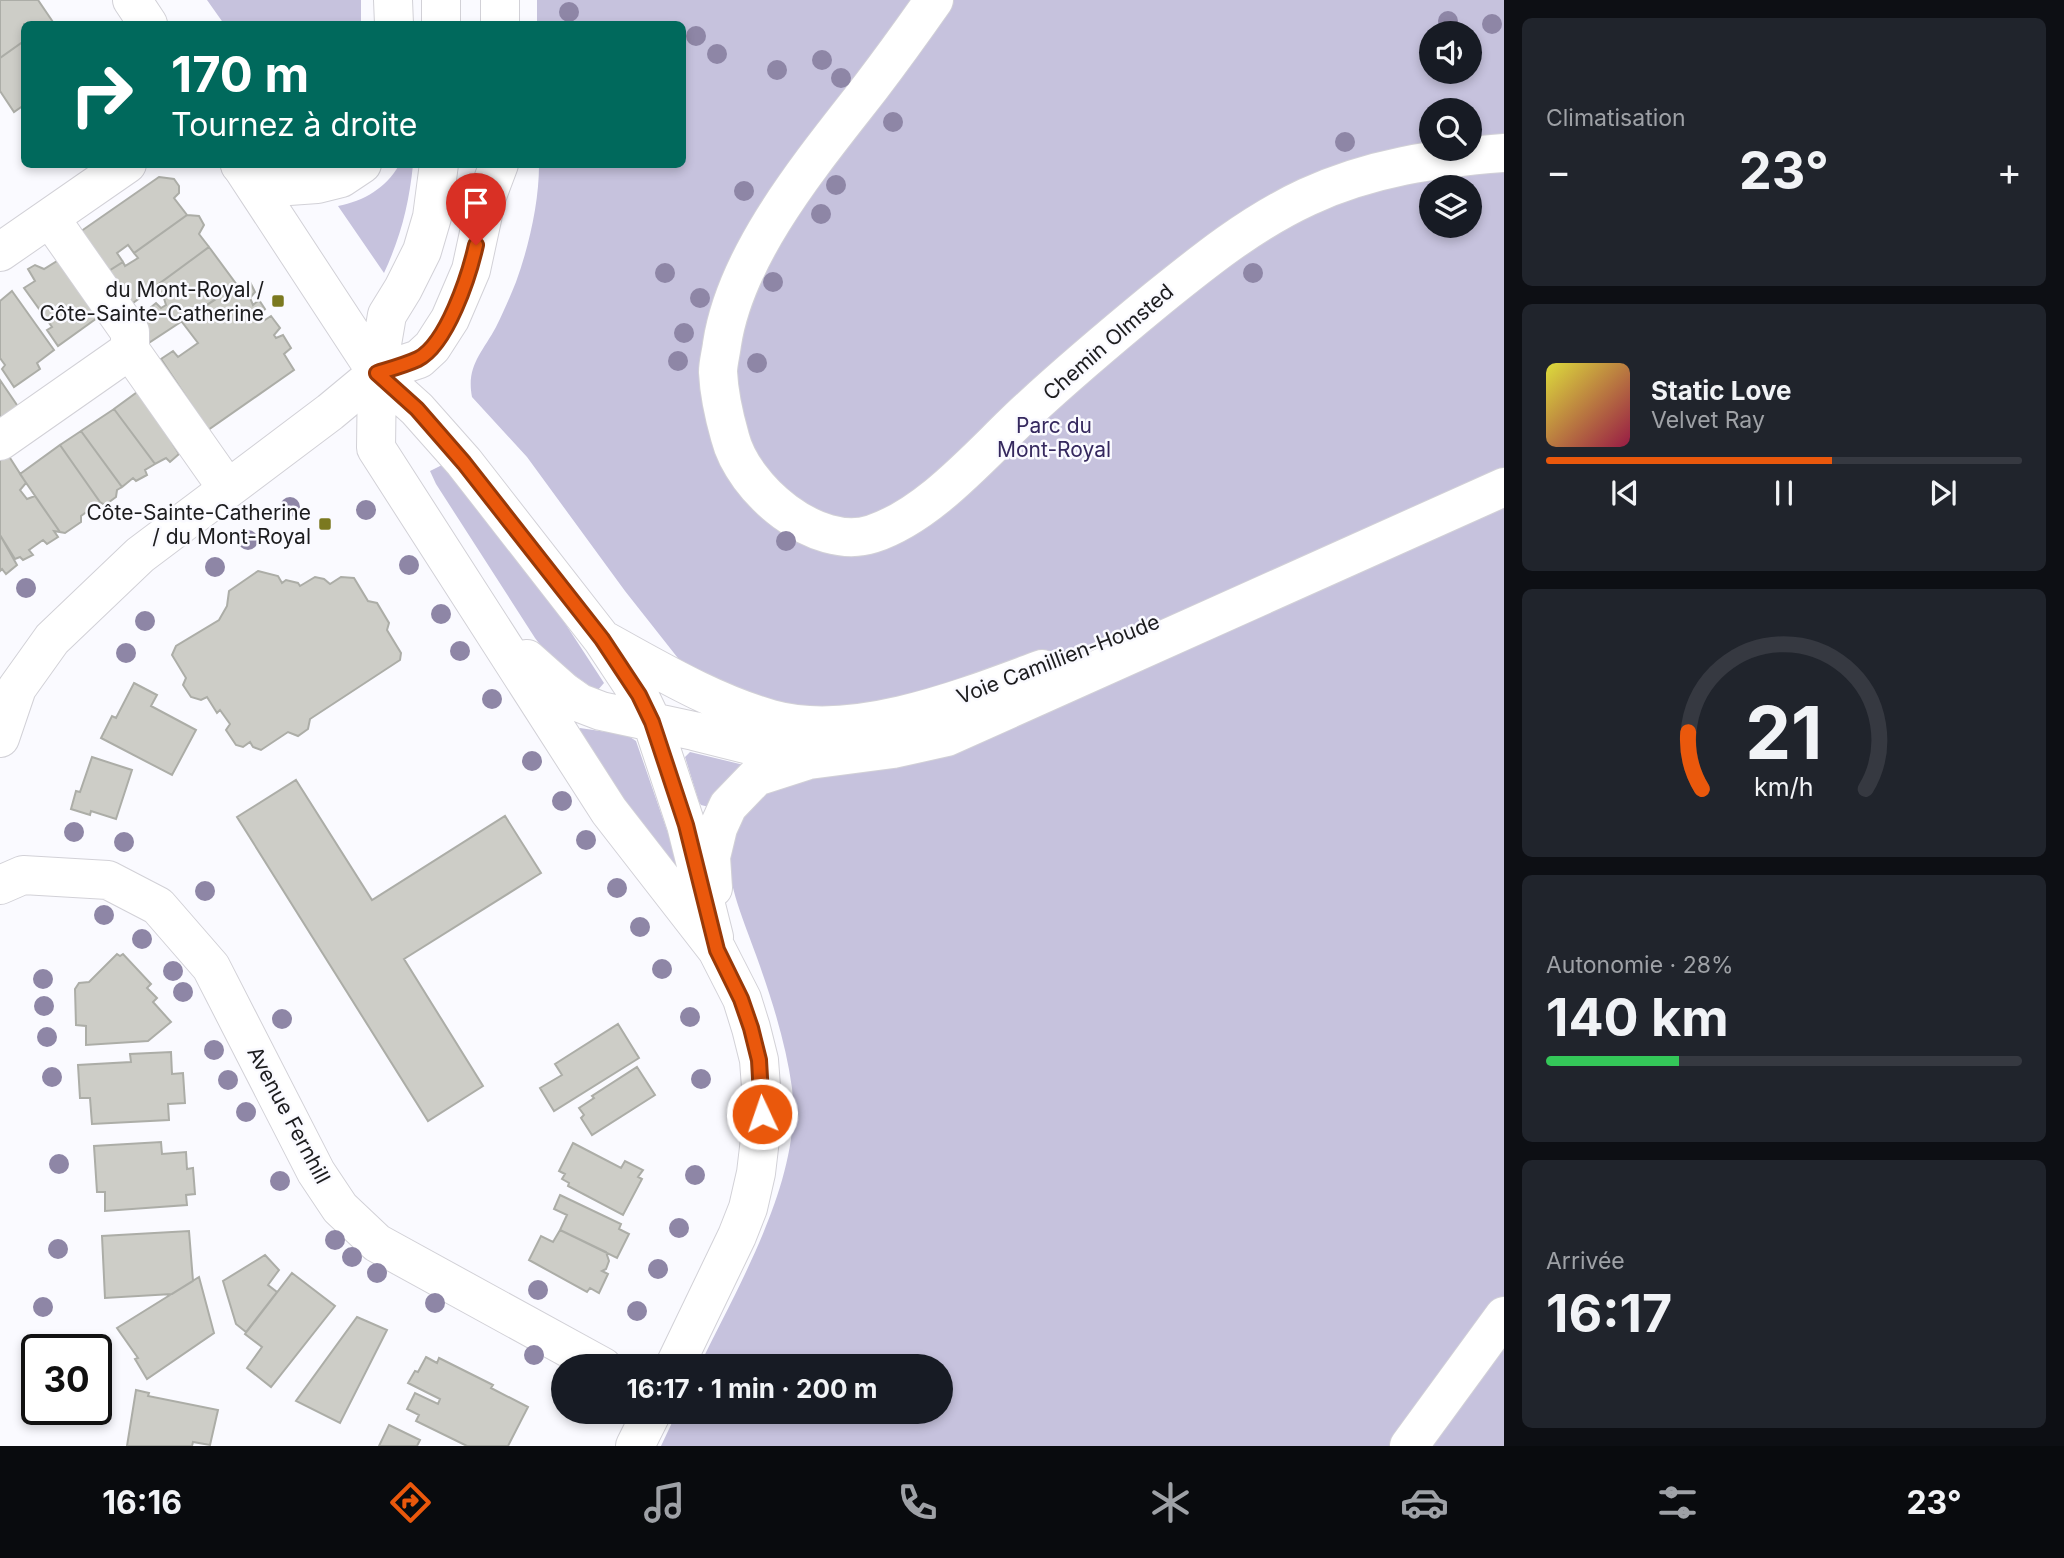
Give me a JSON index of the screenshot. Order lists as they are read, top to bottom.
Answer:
{
  "streets": {
    "street": ["Chemin Olmsted", "Voie Camillien-Houde", "Avenue Fernhill"]
  },
  "parks": ["Parc du Mont-Royal"],
  "places": {
    "transit": ["du Mont-Royal / Côte-Sainte-Catherine", "Côte-Sainte-Catherine / du Mont-Royal"]
  },
  "page": {
    "tile": [
      "Climatisation",
      ["Autonomie · 28%", "140 km"],
      ["Arrivée", "16:17"]
    ],
    "turn": ["170 m", "Tournez à droite"],
    "heat": ["−", "23°", "+"],
    "song": ["Static Love", "Velvet Ray"],
    "limit": "30",
    "trip": "16:17 · 1 min · 200 m",
    "tabs": ["16:16", "23°"],
    "gauge": ["21", "km/h"]
  }
}
